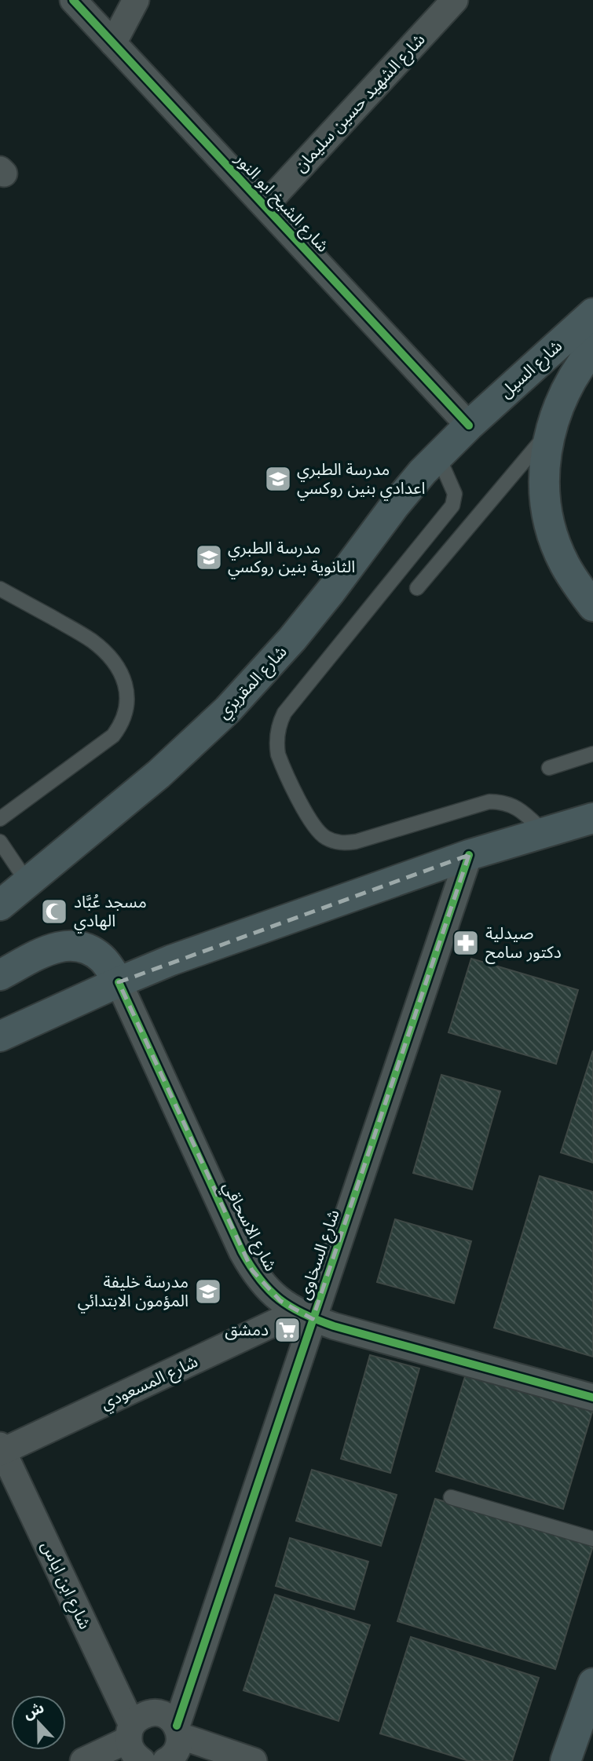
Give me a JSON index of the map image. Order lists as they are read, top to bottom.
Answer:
{
  "streets": {
    "main road": ["شارع السيل", "شارع المقريزي"],
    "street": [
      "شارع الشهيد حسين سليمان",
      "شارع الشيخ ابو النور",
      "شارع الاسحاقي",
      "شارع السخاوى",
      "شارع المسعودي",
      "شارع ابن اياس"
    ]
  },
  "crossings": [
    ["شارع الشهيد حسين سليمان", "شارع الشيخ ابو النور"],
    ["شارع الشيخ ابو النور", "شارع السيل"],
    ["شارع الشيخ ابو النور", "شارع المقريزي"],
    ["شارع السيل", "شارع المقريزي"],
    ["شارع الاسحاقي", "شارع السخاوى"],
    ["شارع الاسحاقي", "شارع المسعودي"],
    ["شارع السخاوى", "شارع المسعودي"],
    ["شارع المسعودي", "شارع ابن اياس"]
  ],
  "places": {
    "school or university": ["مدرسة الطبري اعدادي بنين روكسي", "مدرسة الطبري الثانوية بنين روكسي", "مدرسة خليفة المؤمون الابتدائي"],
    "mosque": ["مسجد عُبَّاد الهادي"],
    "pharmacy": ["صيدلية دكتور سامح"],
    "supermarket": ["دمشق"]
  },
  "north": "top"
}
